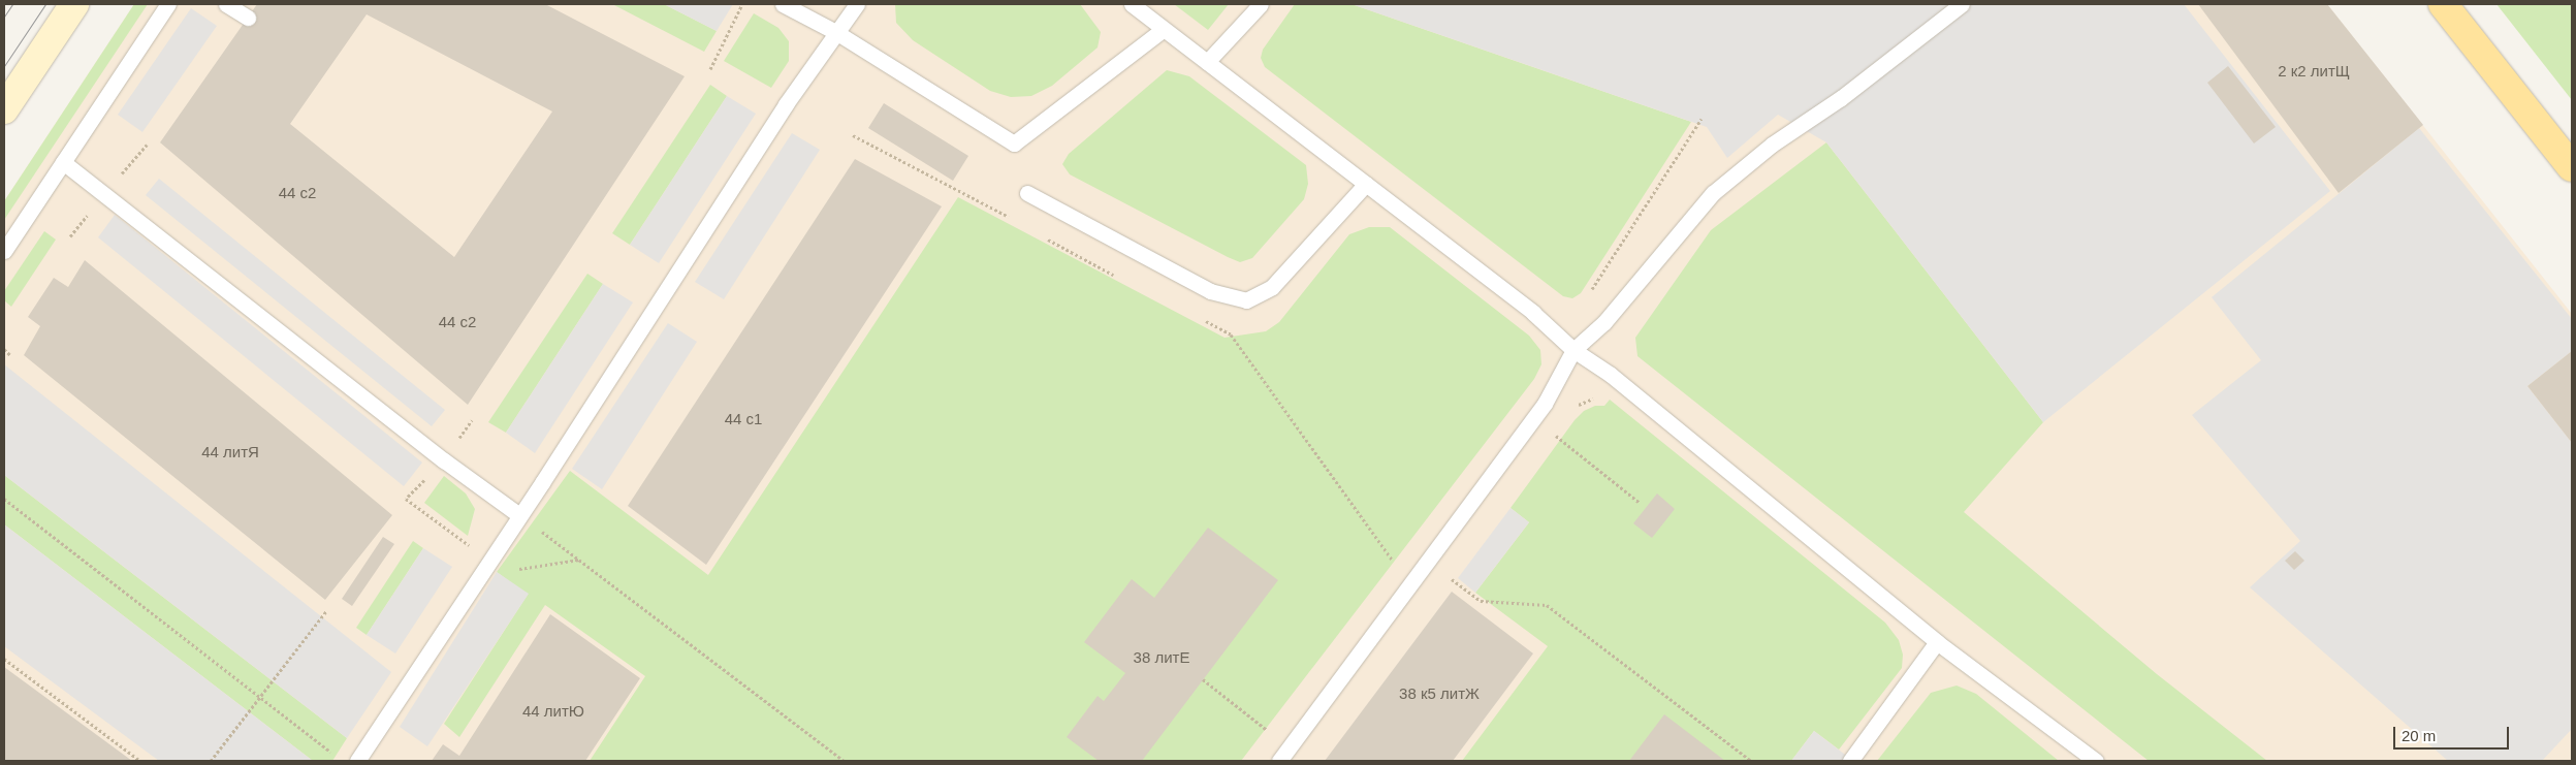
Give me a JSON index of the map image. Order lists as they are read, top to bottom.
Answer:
{
  "house_numbers": [
    "2 к2 литЩ",
    "44 с2",
    "44 с2",
    "44 с1",
    "44 литЯ",
    "38 литЕ",
    "38 к5 литЖ",
    "44 литЮ"
  ],
  "scale_bar": "20 m"
}
